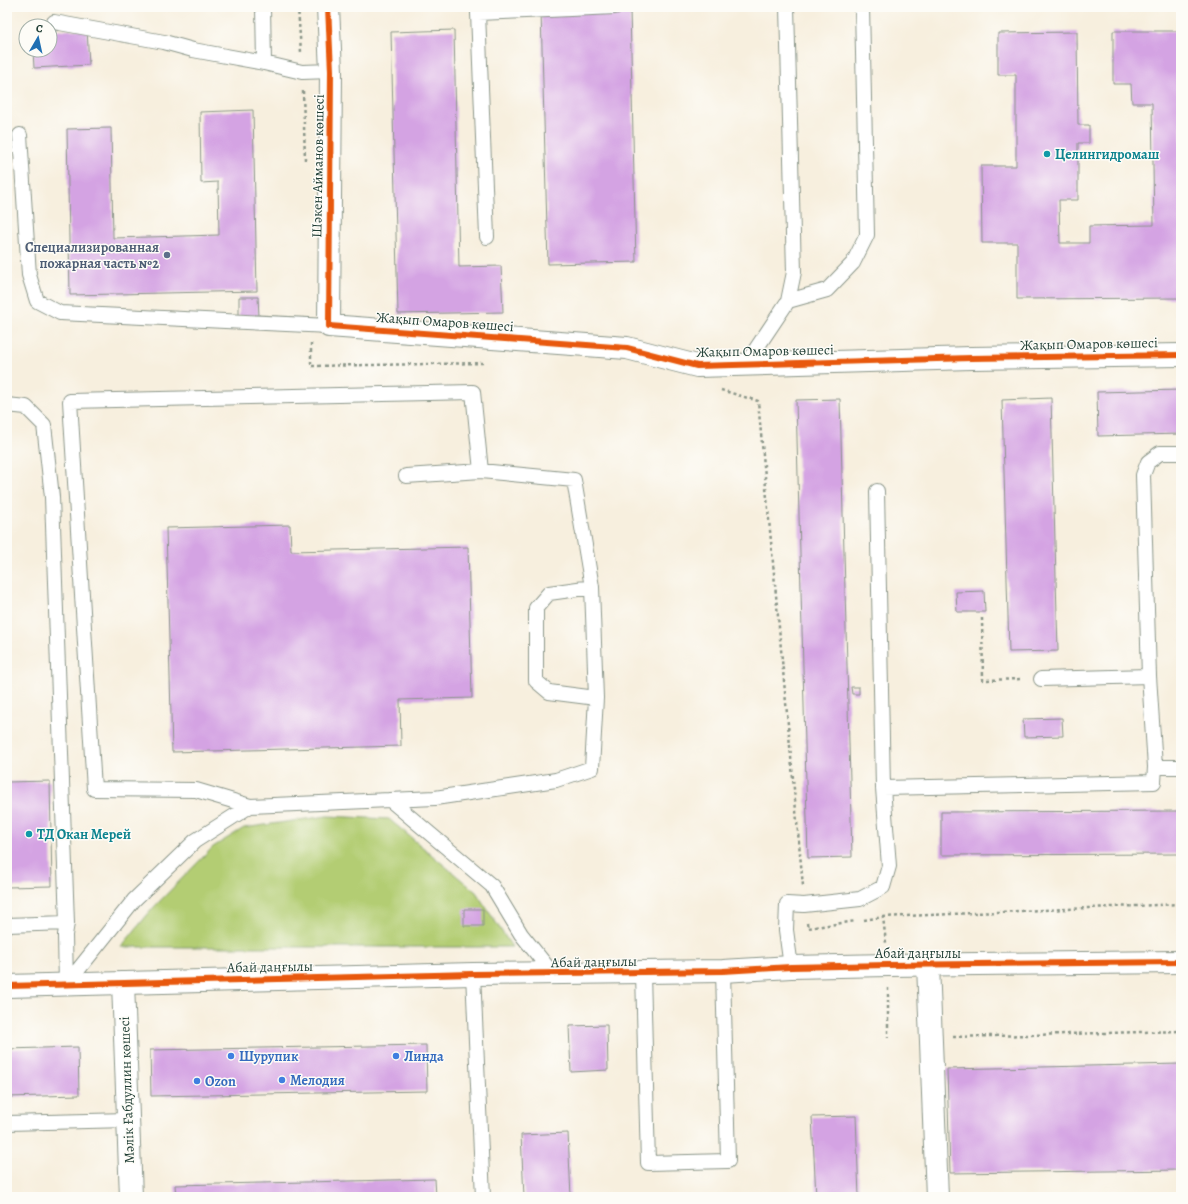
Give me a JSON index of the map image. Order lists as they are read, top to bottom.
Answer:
{
  "streets": {
    "street": [
      "Шәкен Айманов көшесі",
      "Жақып Омаров көшесі",
      "Абай даңғылы",
      "Мәлік Ғабдуллин көшесі"
    ]
  },
  "crossings": [
    ["Шәкен Айманов көшесі", "Жақып Омаров көшесі"],
    ["Абай даңғылы", "Мәлік Ғабдуллин көшесі"]
  ],
  "places": [
    "Целингидромаш",
    "Специализированная пожарная часть №2",
    "ТД Окан Мерей",
    "Шурупик",
    "Линда",
    "Мелодия",
    "Ozon"
  ],
  "north": "top"
}
